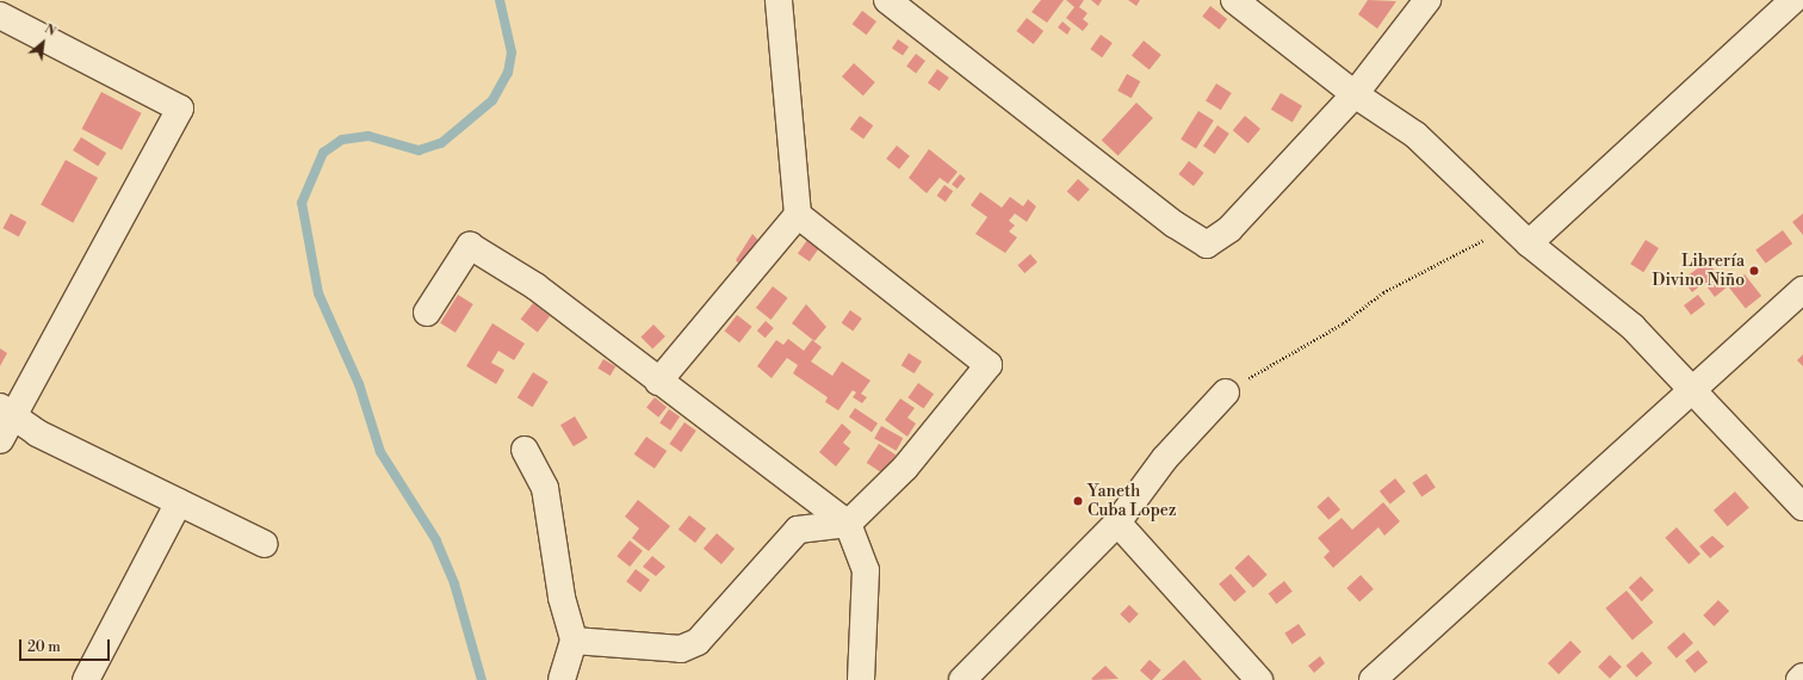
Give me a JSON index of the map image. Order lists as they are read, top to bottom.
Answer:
{
  "places": ["Librería Divino Niño", "Yaneth Cuba Lopez"],
  "scale_bar": "20 m",
  "north": "top right"
}
